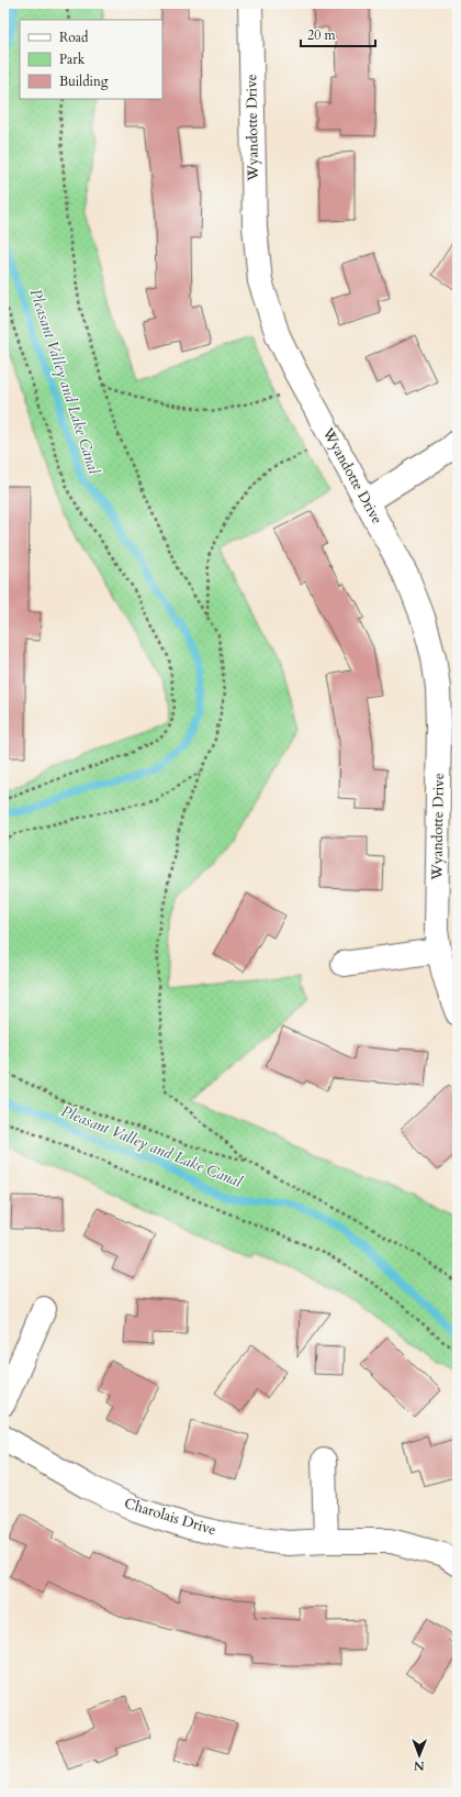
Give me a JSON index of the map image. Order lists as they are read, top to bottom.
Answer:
{
  "streets": {
    "street": ["Wyandotte Drive", "Charolais Drive"]
  },
  "water": ["Pleasant Valley and Lake Canal"],
  "legend": ["Road", "Park", "Building"],
  "scale_bar": "20 m",
  "north": "bottom"
}
